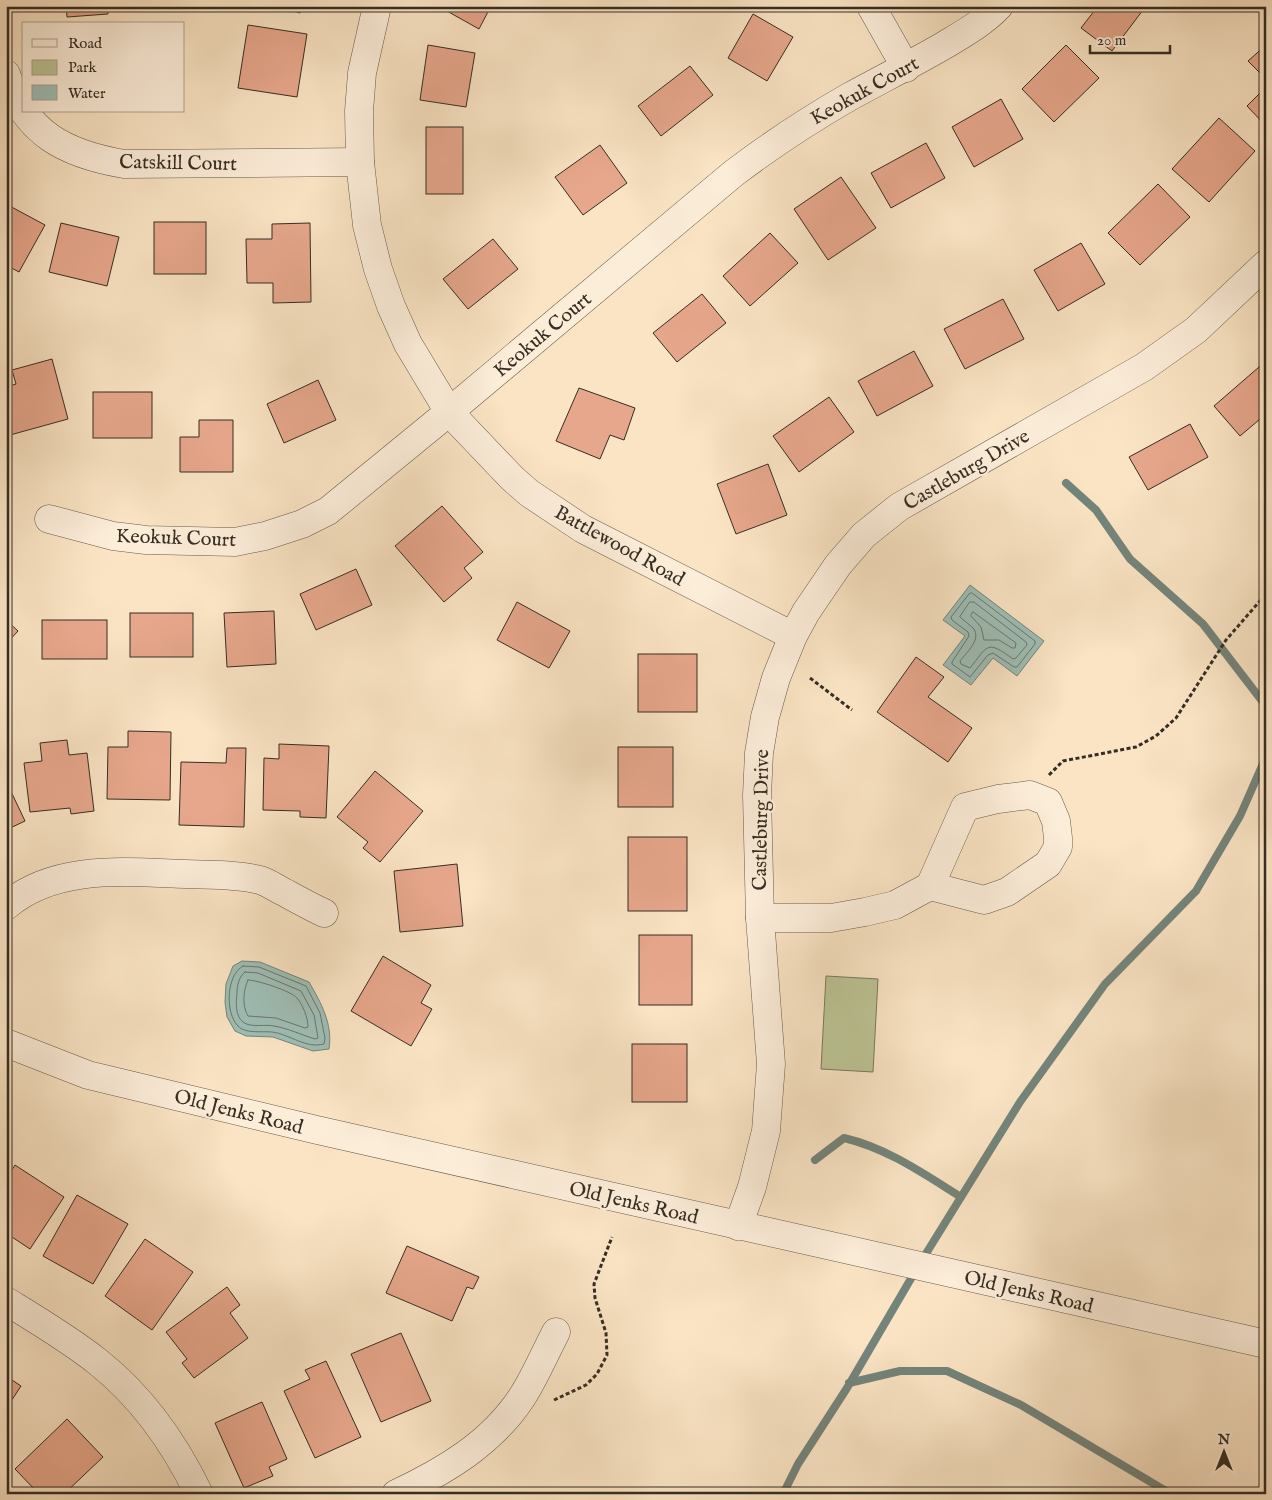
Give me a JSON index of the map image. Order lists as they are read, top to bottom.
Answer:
{
  "streets": {
    "street": [
      "Keokuk Court",
      "Catskill Court",
      "Castleburg Drive",
      "Battlewood Road",
      "Old Jenks Road"
    ]
  },
  "crossings": [
    ["Keokuk Court", "Battlewood Road"],
    ["Catskill Court", "Battlewood Road"],
    ["Castleburg Drive", "Battlewood Road"],
    ["Castleburg Drive", "Old Jenks Road"]
  ],
  "legend": ["Road", "Park", "Water"],
  "scale_bar": "20 m",
  "north": "top"
}
